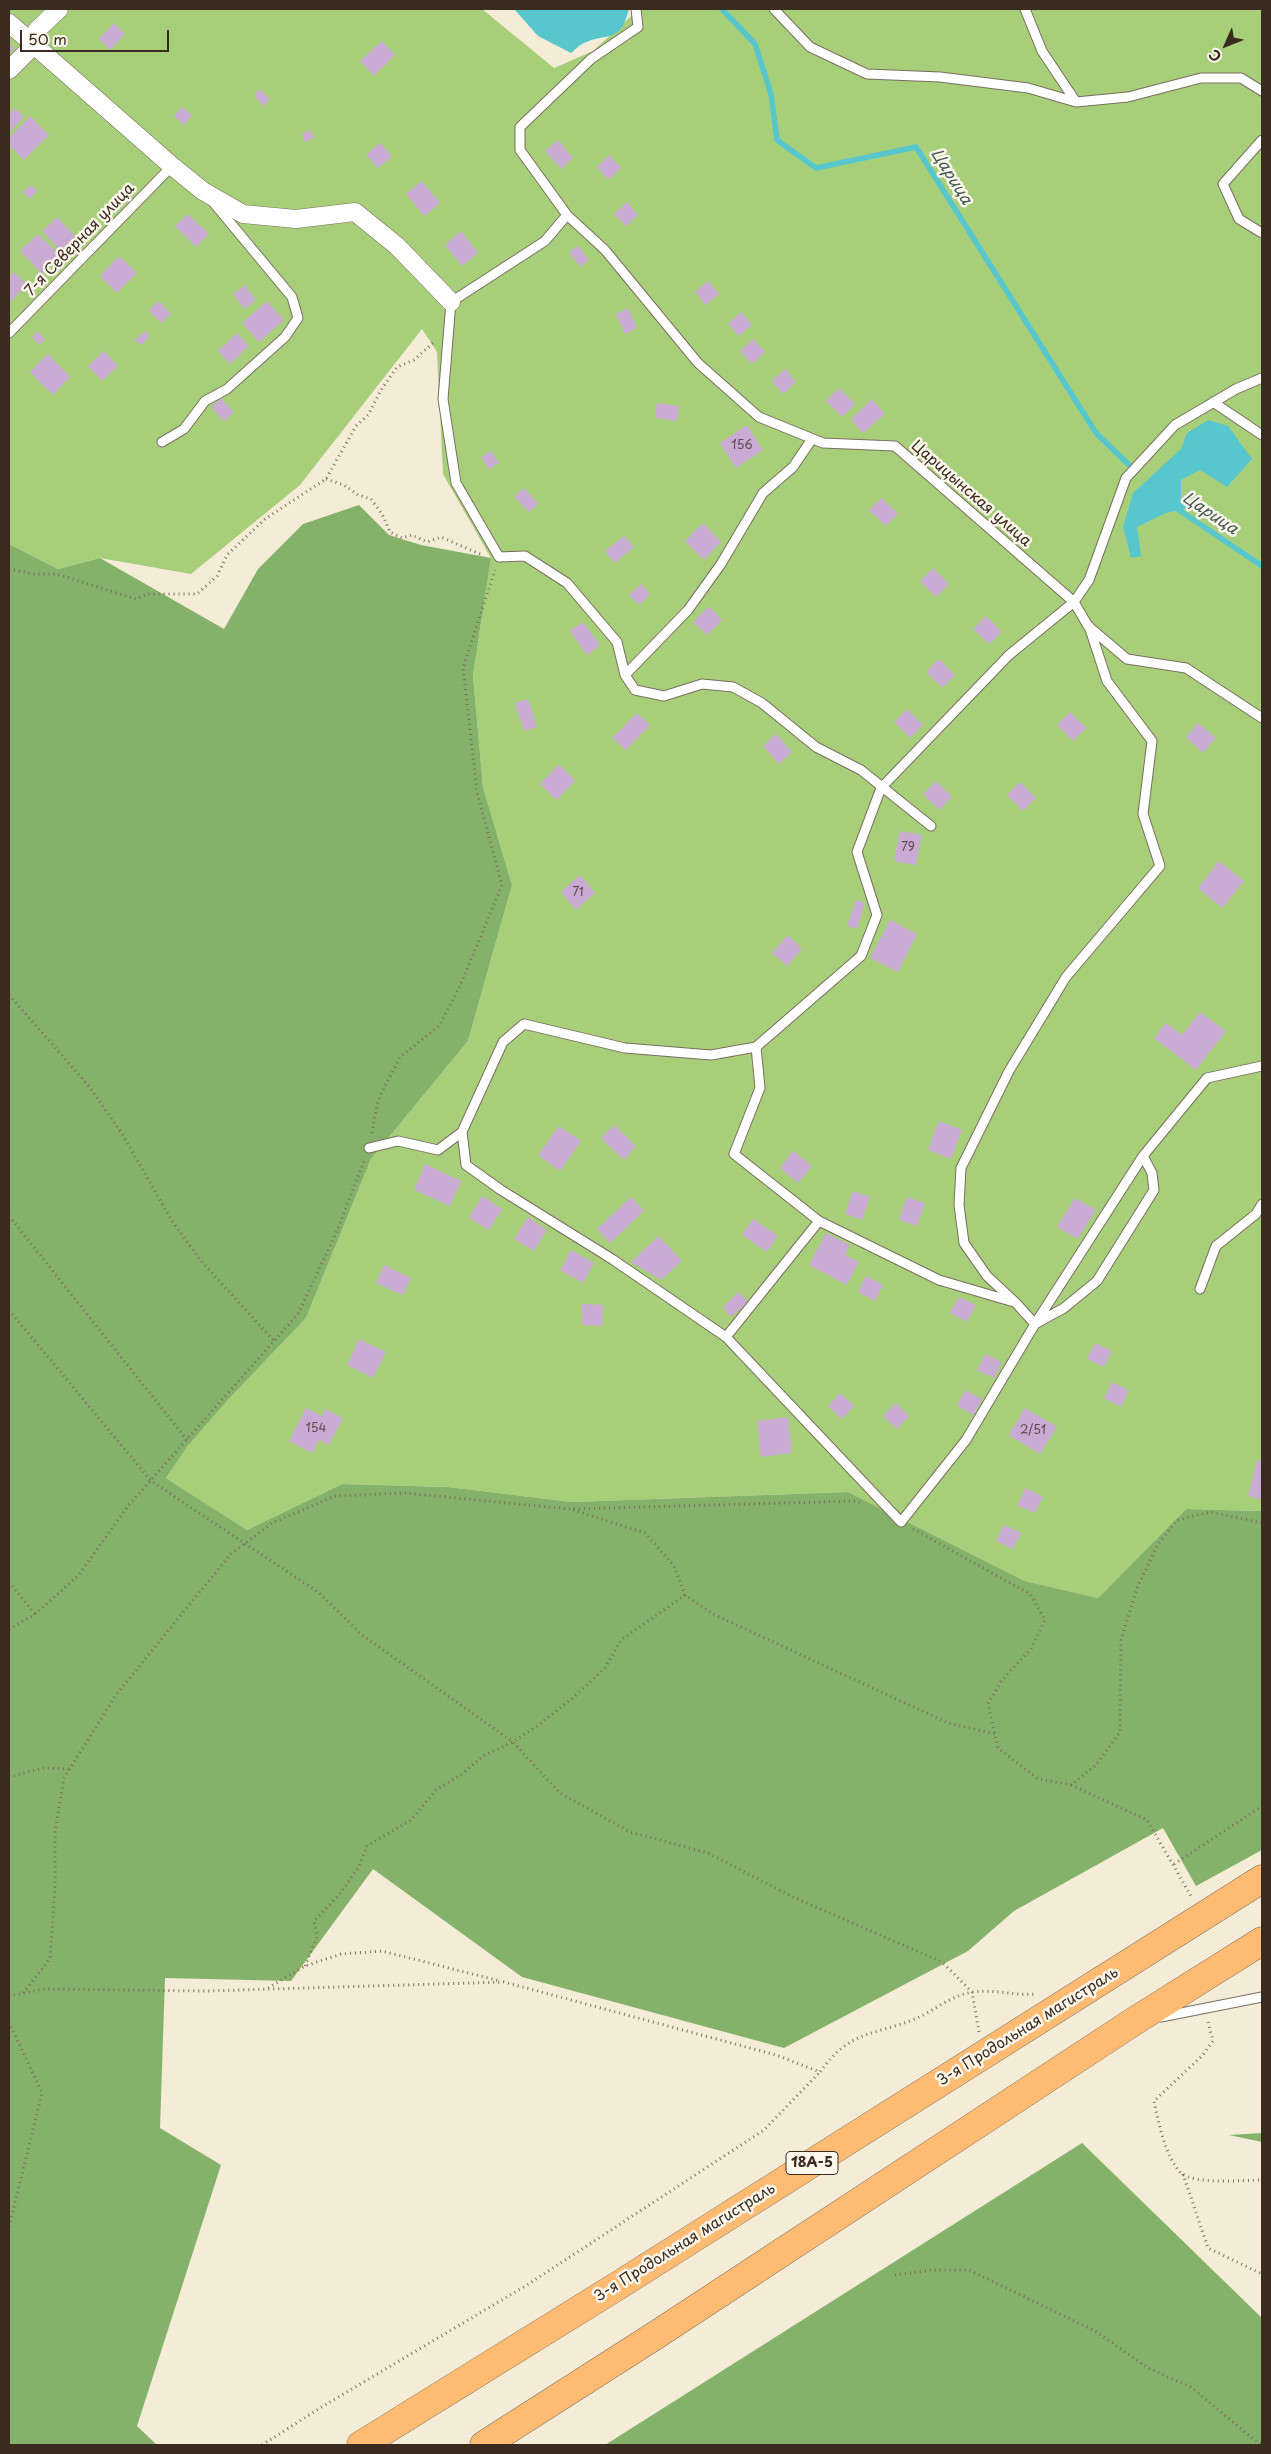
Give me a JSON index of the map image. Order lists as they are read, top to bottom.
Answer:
{
  "streets": {
    "highway": ["3-я Продольная магистраль", "18А-5"],
    "lane": ["7-я Северная улица", "Царицынская улица"]
  },
  "water": ["Царица"],
  "house_numbers": [
    "156",
    "79",
    "71",
    "154",
    "2/51"
  ],
  "scale_bar": "50 m",
  "north": "bottom left"
}
